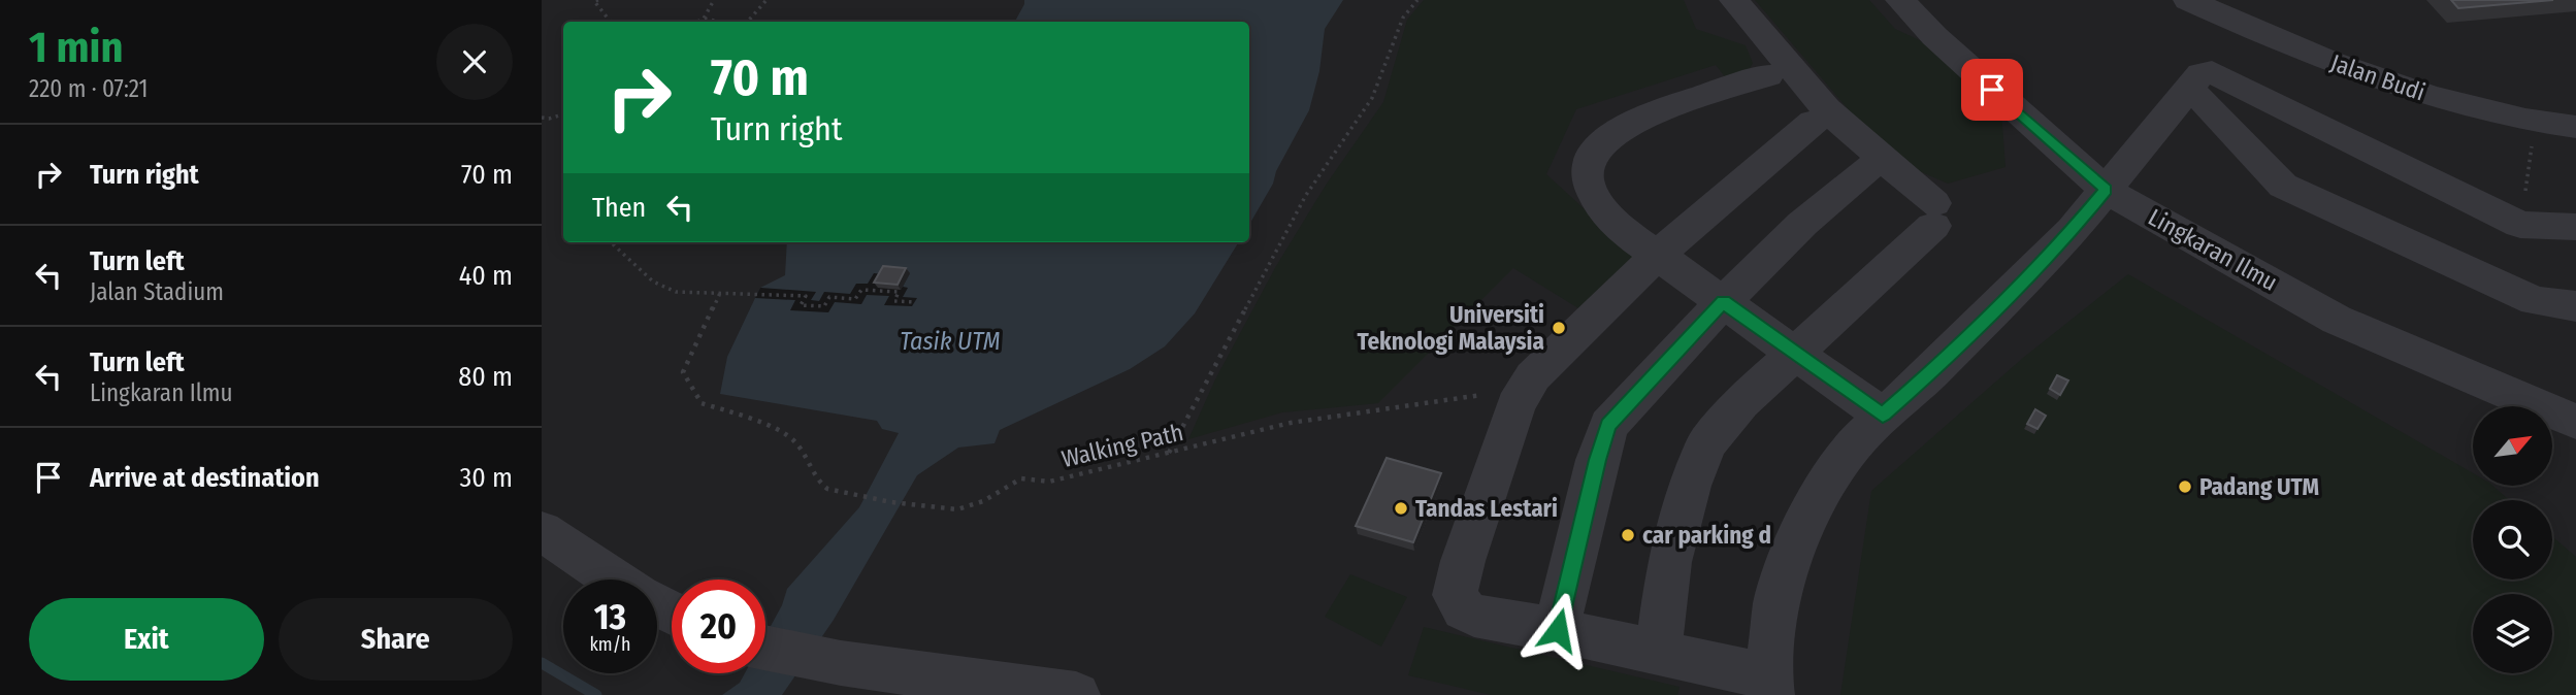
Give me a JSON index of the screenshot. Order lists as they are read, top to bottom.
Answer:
{
  "streets": {
    "street": ["Jalan Budi", "Lingkaran Ilmu"],
    "path": ["Walking Path"]
  },
  "water": ["Tasik UTM"],
  "places": [
    "Universiti Teknologi Malaysia",
    "Padang UTM",
    "Tandas Lestari",
    "car parking d"
  ],
  "north": "top right",
  "page": {
    "heading": ["1 min", "220 m · 07:21"],
    "turn": ["70 m", "Turn right"],
    "list": [
      {
        "name": "Turn right",
        "value": "70 m"
      },
      {
        "name": "Turn left",
        "note": "Jalan Stadium",
        "value": "40 m"
      },
      {
        "name": "Turn left",
        "note": "Lingkaran Ilmu",
        "value": "80 m"
      },
      {
        "name": "Arrive at destination",
        "value": "30 m"
      }
    ],
    "then": "Then",
    "speed": "13 km/h",
    "limit": "20",
    "buttons": ["Exit", "Share"]
  }
}
